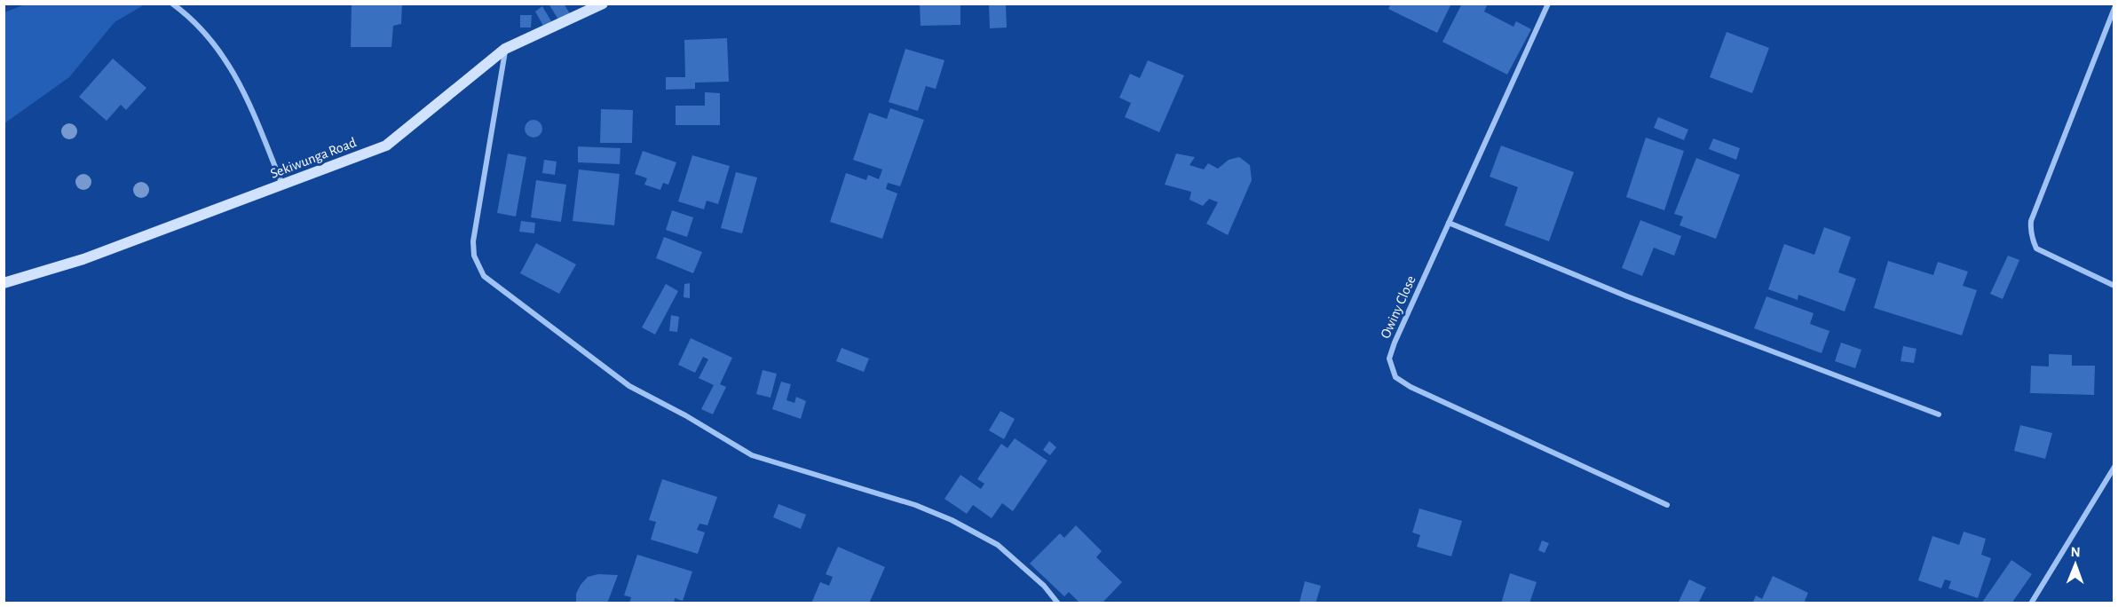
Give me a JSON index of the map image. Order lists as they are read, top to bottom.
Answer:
{
  "streets": {
    "main road": ["Sekiwunga Road"],
    "street": ["Owiny Close"]
  },
  "north": "top"
}
